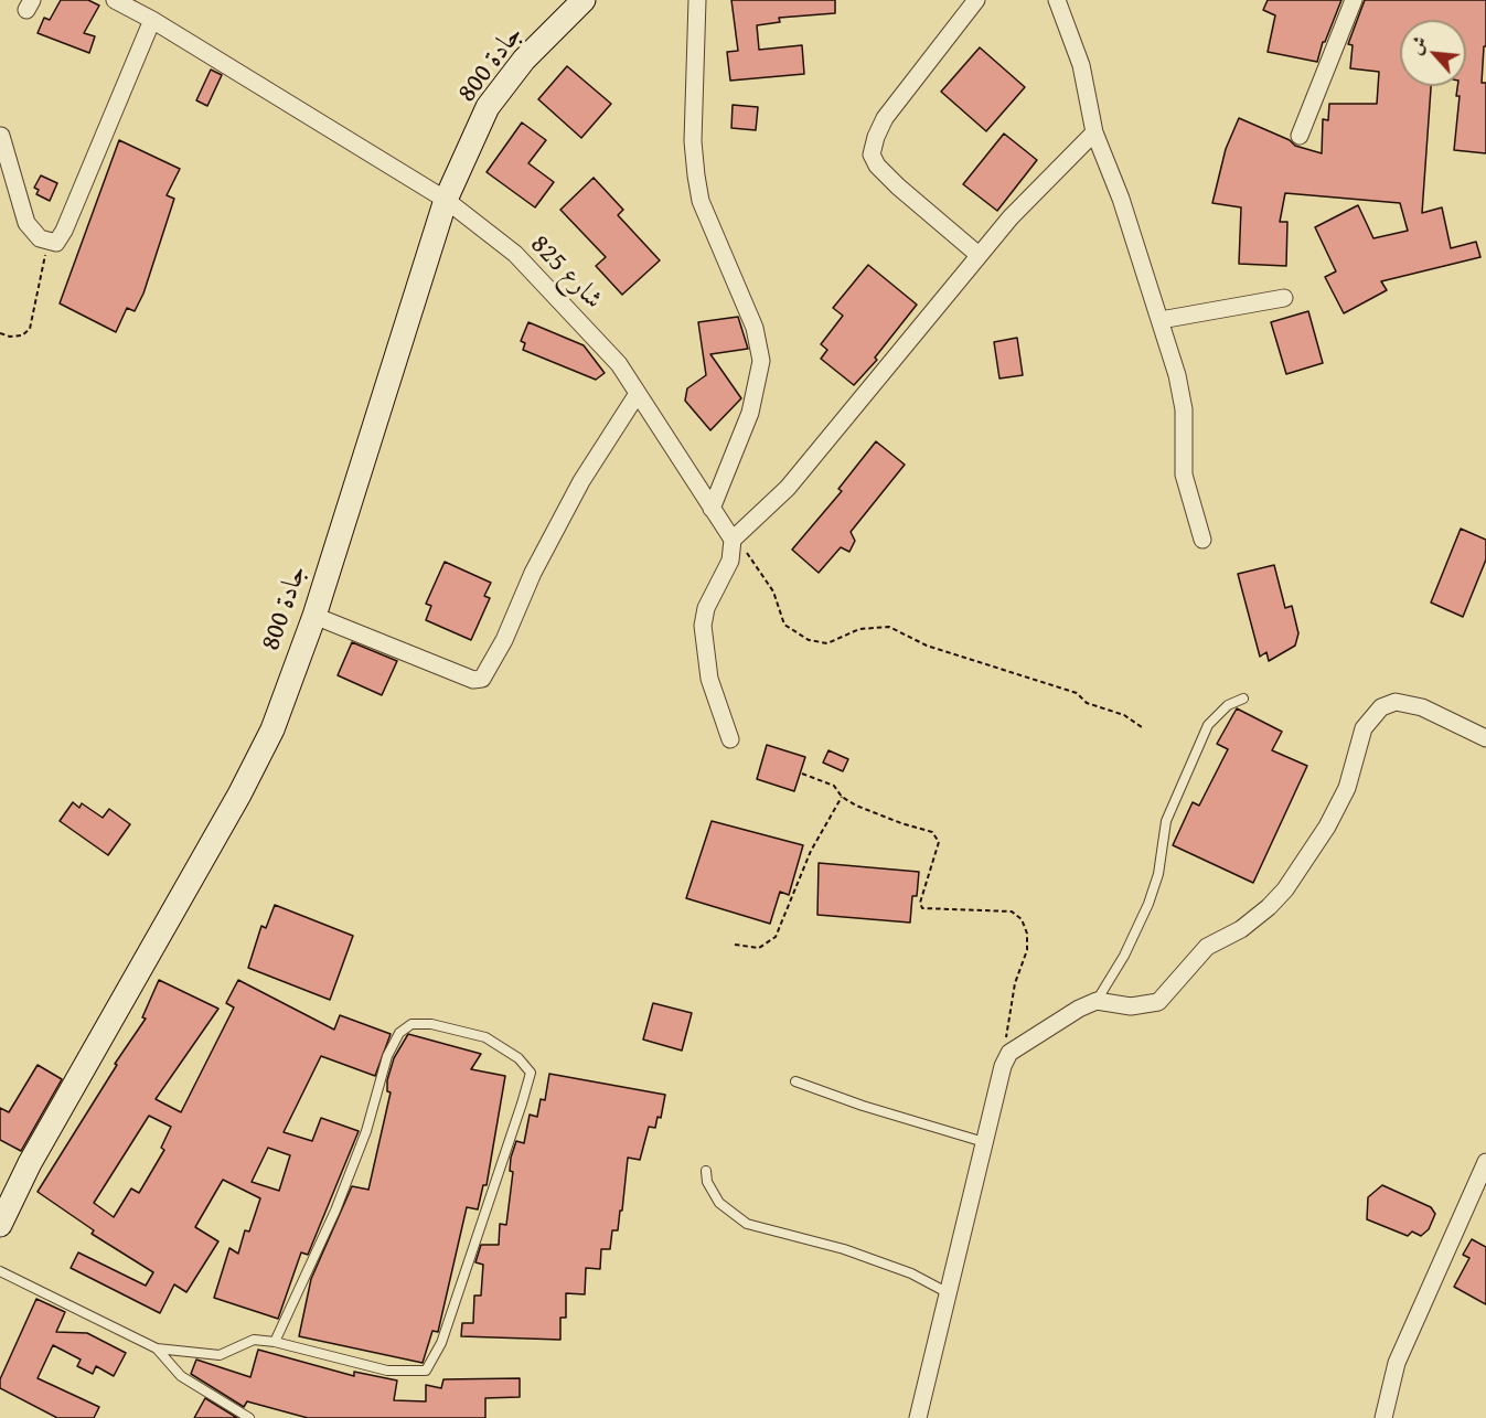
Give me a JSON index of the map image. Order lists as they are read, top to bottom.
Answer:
{
  "streets": {
    "main road": ["جادة 800"],
    "street": ["شارع 825"]
  },
  "crossings": [
    ["جادة 800", "شارع 825"]
  ],
  "north": "top left"
}
